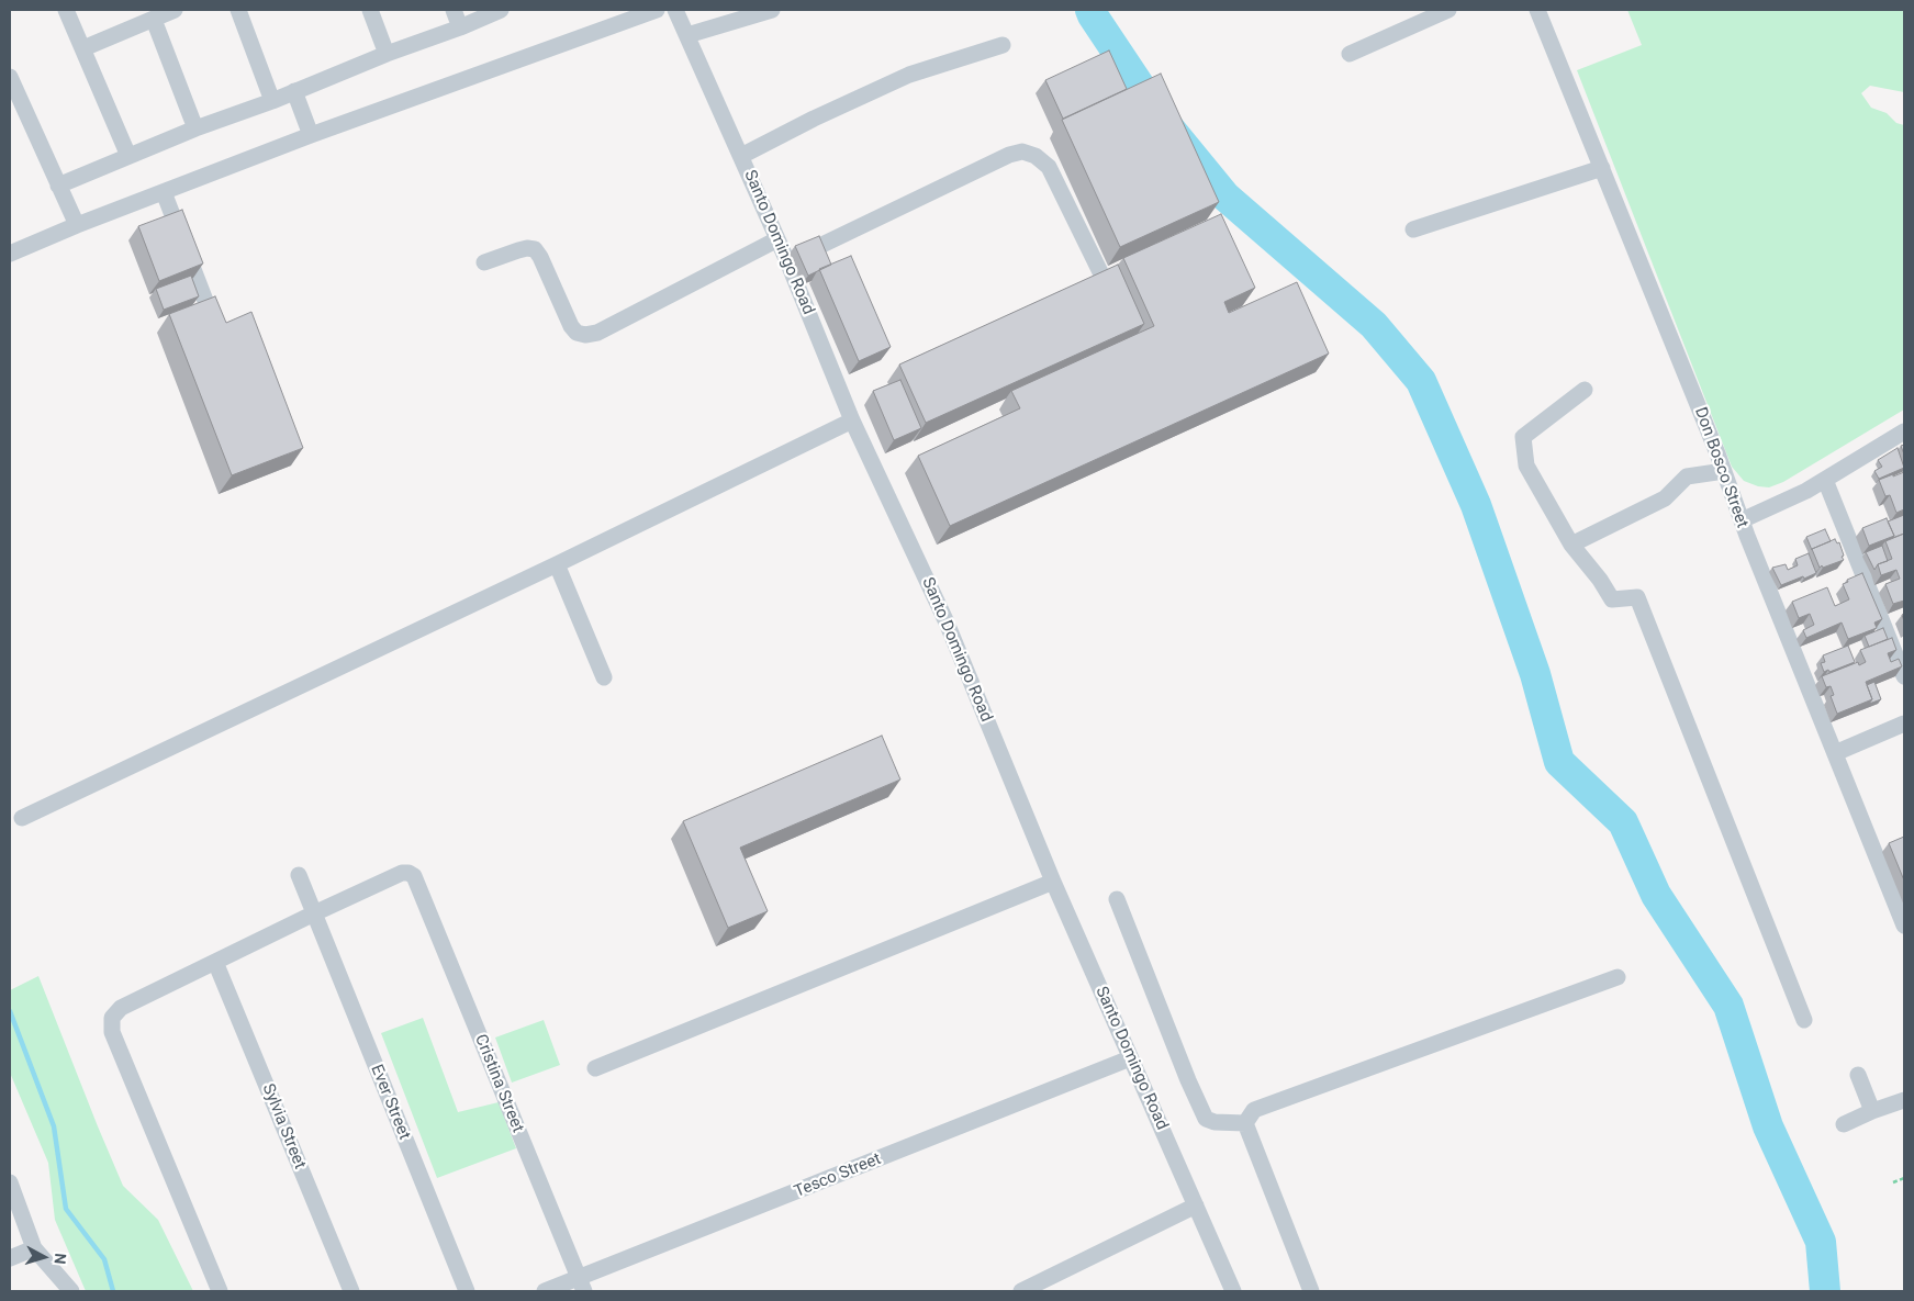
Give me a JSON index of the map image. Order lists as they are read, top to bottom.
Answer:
{
  "streets": {
    "street": [
      "Santo Domingo Road",
      "Don Bosco Street",
      "Cristina Street",
      "Ever Street",
      "Sylvia Street",
      "Tesco Street"
    ]
  },
  "crossings": [
    ["Santo Domingo Road", "Tesco Street"],
    ["Cristina Street", "Ever Street"],
    ["Cristina Street", "Tesco Street"]
  ],
  "north": "right"
}
